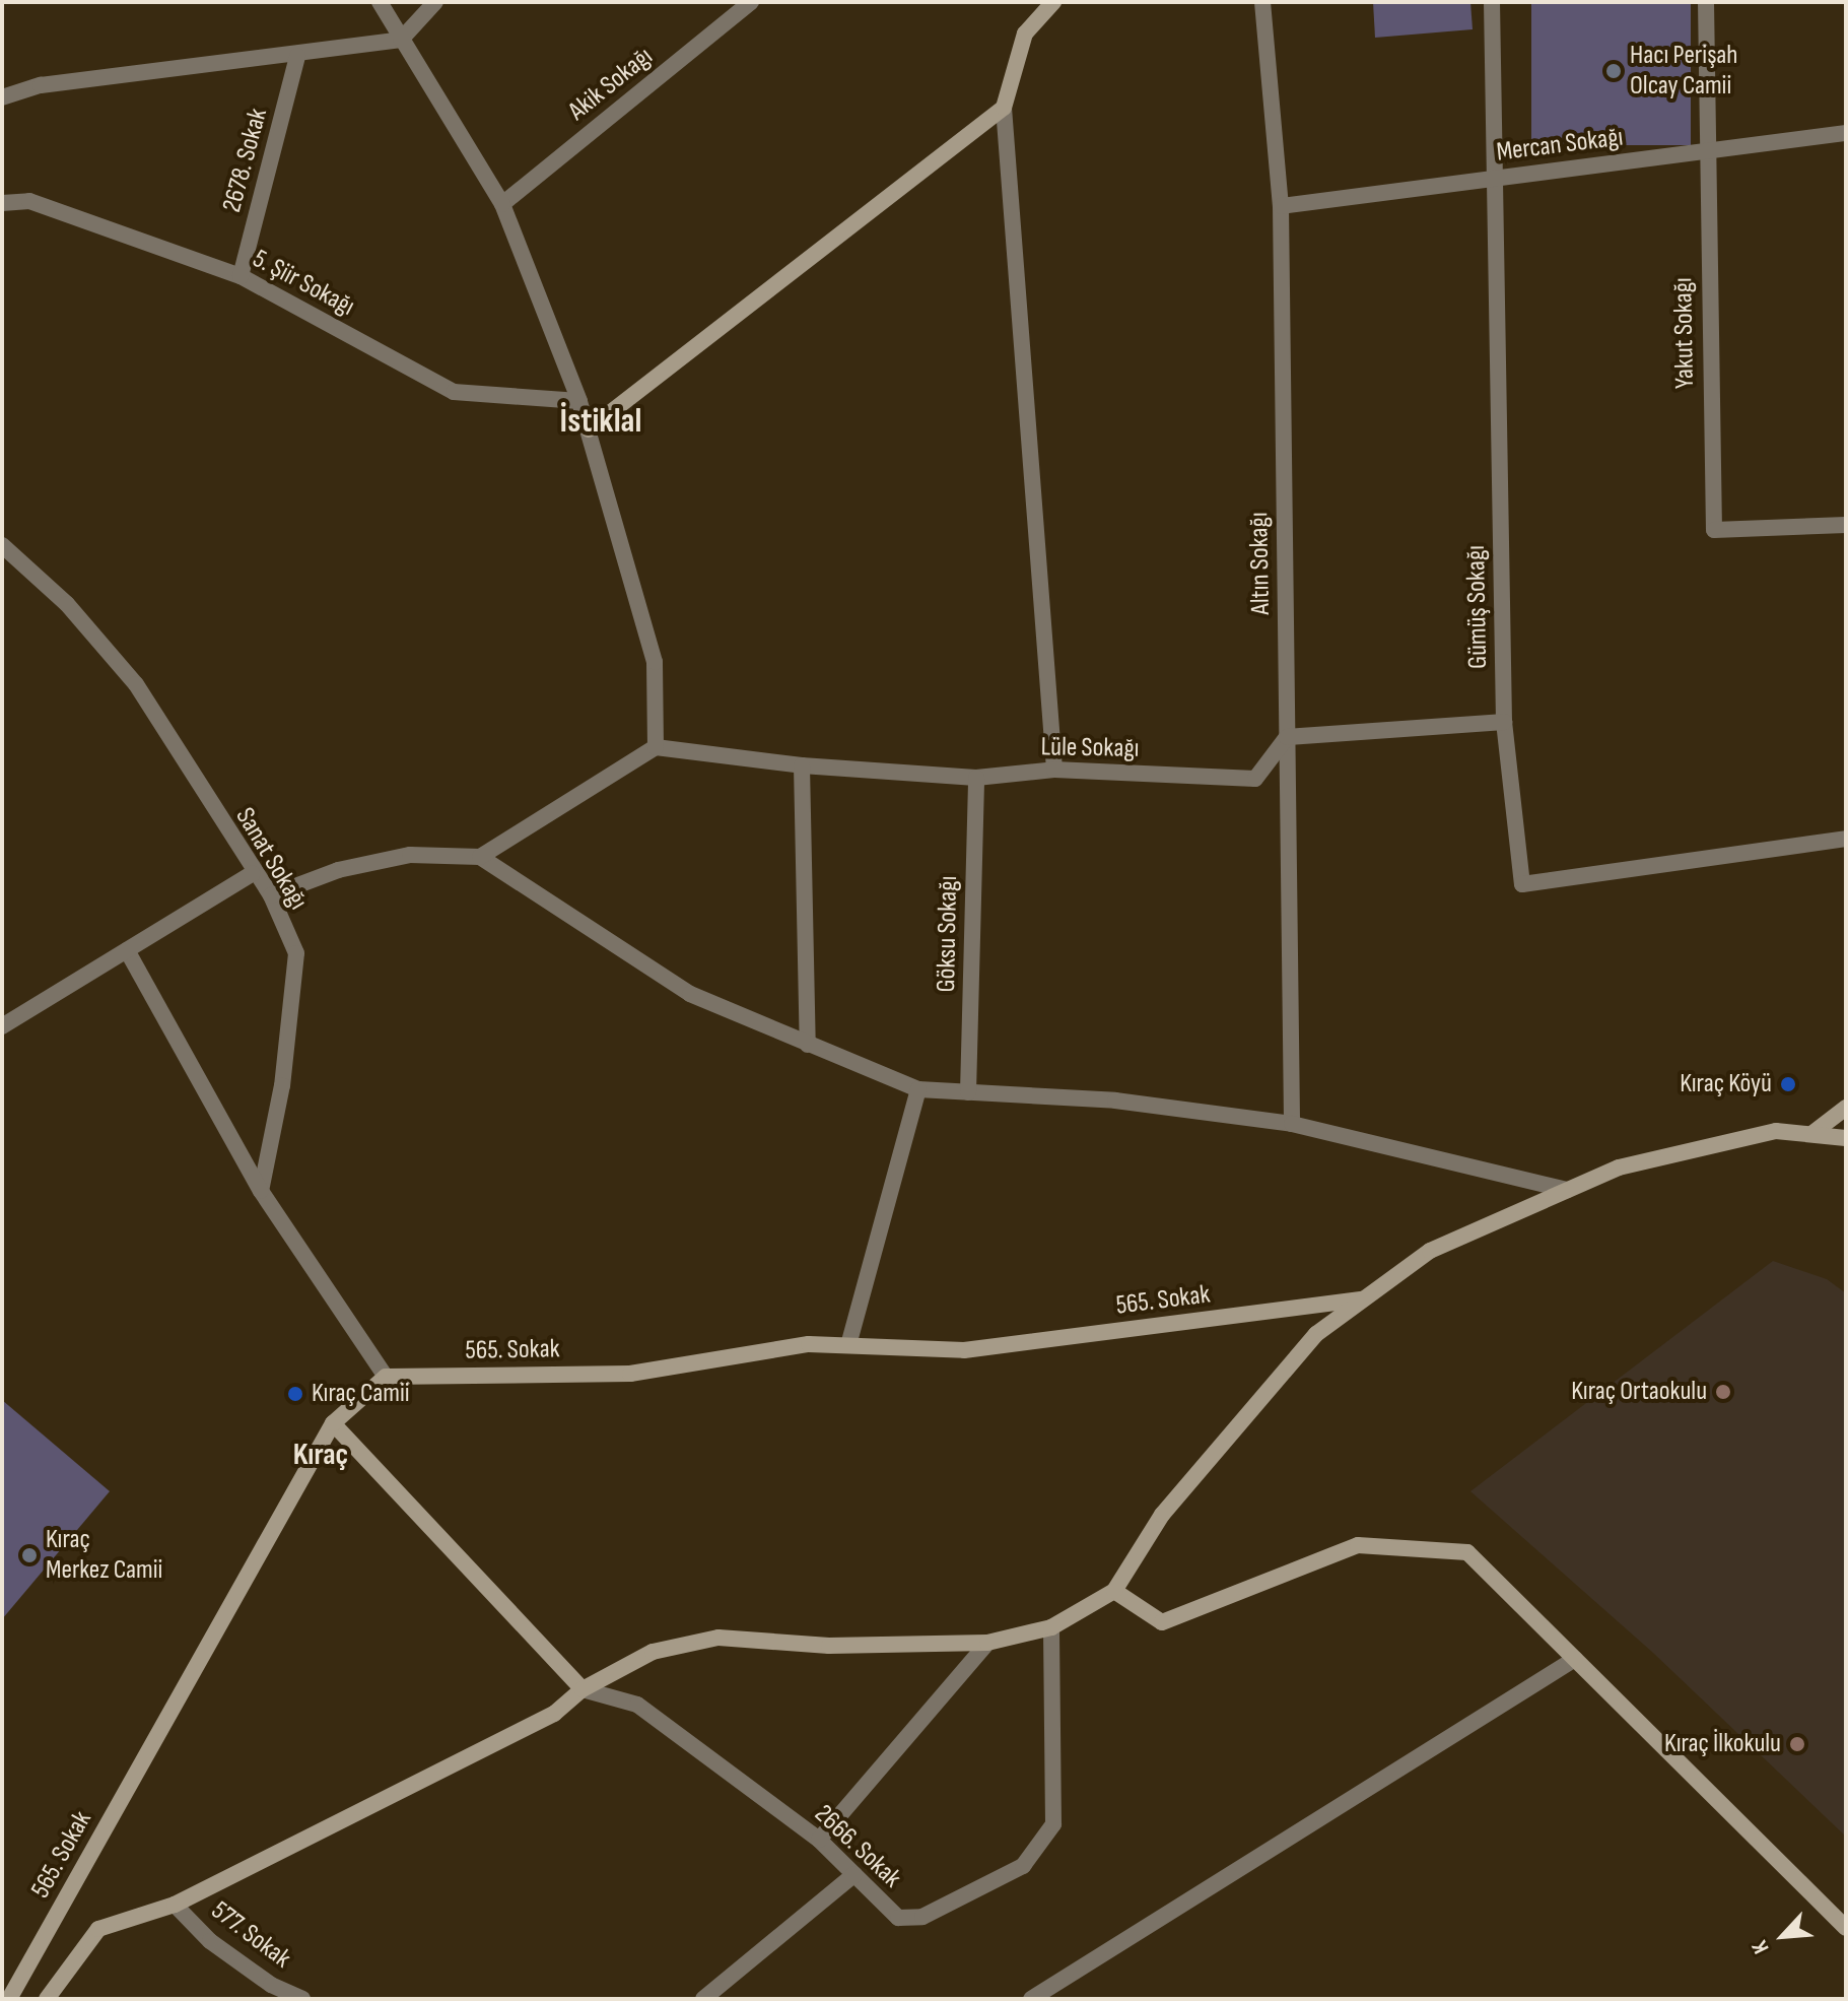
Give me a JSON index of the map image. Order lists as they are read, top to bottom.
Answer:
{
  "streets": {
    "street": [
      "Akik Sokağı",
      "Mercan Sokağı",
      "2678. Sokak",
      "5. Şiir Sokağı",
      "Yakut Sokağı",
      "Altın Sokağı",
      "Gümüş Sokağı",
      "Lüle Sokağı",
      "Sanat Sokağı",
      "Göksu Sokağı",
      "565. Sokak",
      "2666. Sokak",
      "577. Sokak"
    ]
  },
  "crossings": [
    ["Mercan Sokağı", "Yakut Sokağı"],
    ["Mercan Sokağı", "Altın Sokağı"],
    ["Mercan Sokağı", "Gümüş Sokağı"],
    ["2678. Sokak", "5. Şiir Sokağı"],
    ["Altın Sokağı", "Lüle Sokağı"],
    ["Lüle Sokağı", "Göksu Sokağı"]
  ],
  "districts": ["İstiklal", "Kıraç"],
  "places": [
    "Hacı Perişah Olcay Camii",
    "Kıraç Köyü",
    "Kıraç Ortaokulu",
    "Kıraç Camii",
    "Kıraç Merkez Camii",
    "Kıraç İlkokulu"
  ],
  "north": "bottom left"
}
